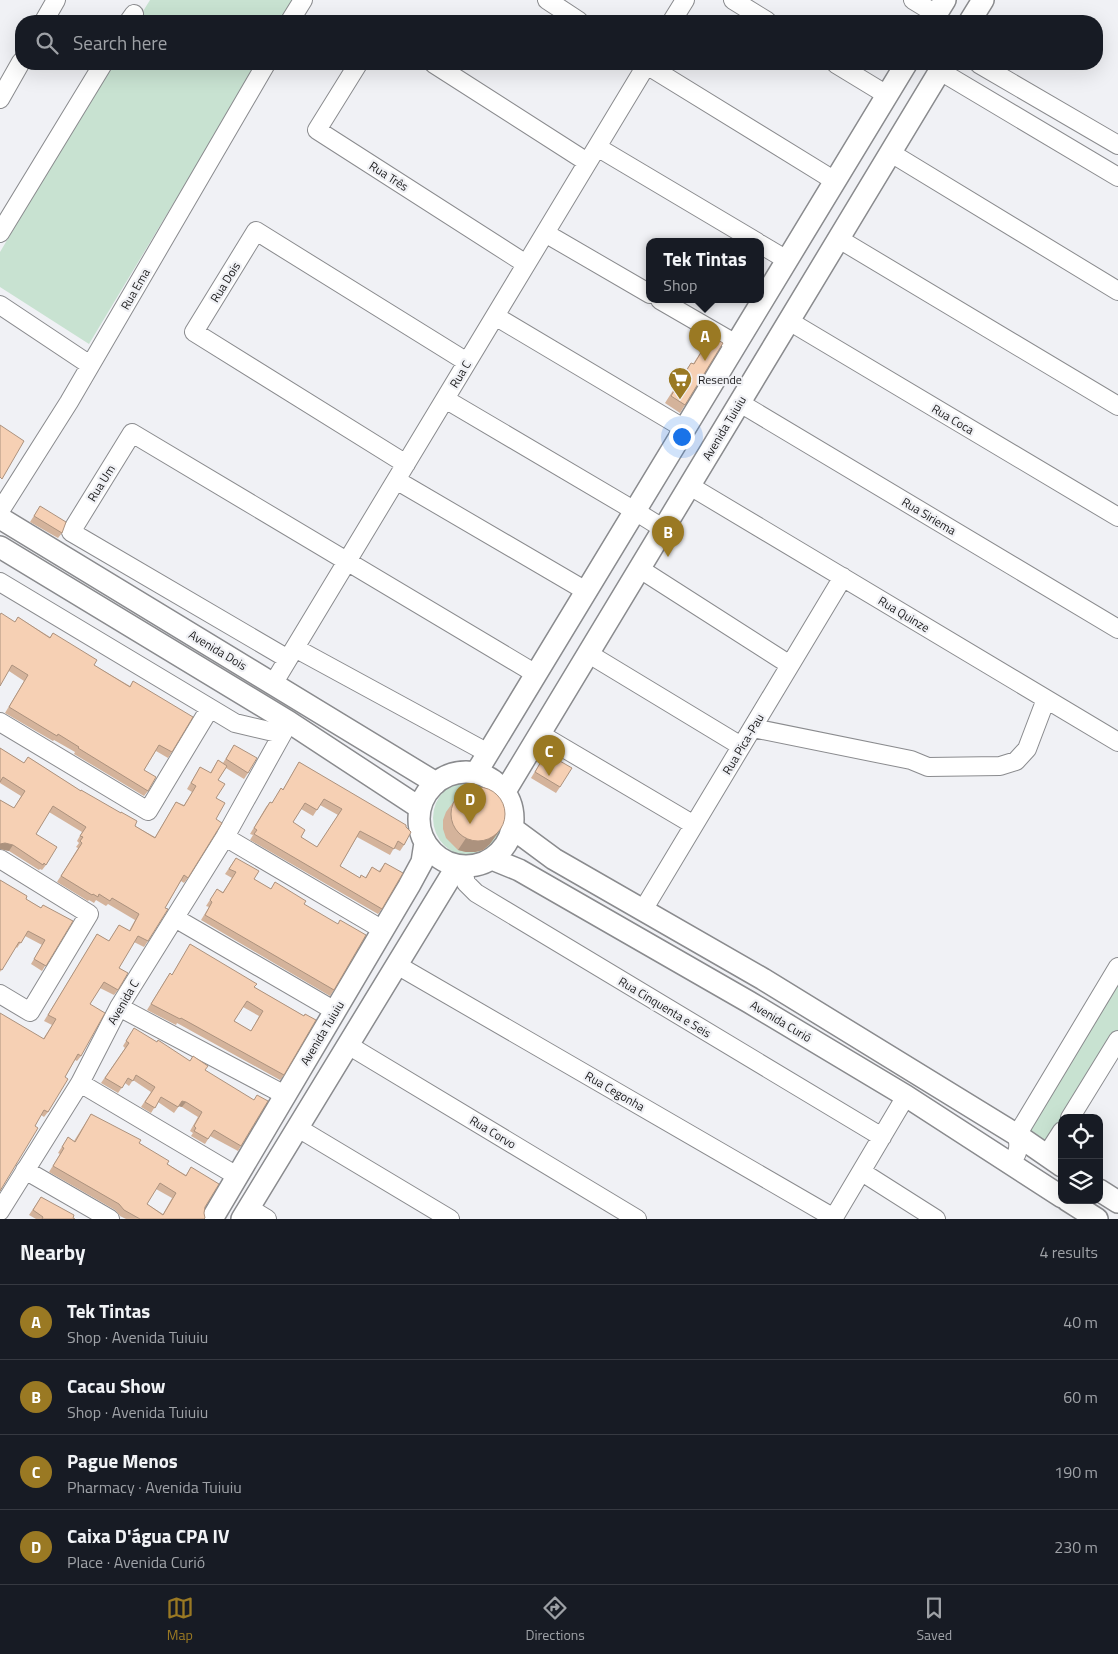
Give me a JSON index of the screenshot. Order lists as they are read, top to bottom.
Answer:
{
  "streets": {
    "main road": ["Avenida Tuiuiu", "Avenida Dois", "Avenida Curió"],
    "street": [
      "Rua Três",
      "Rua Dois",
      "Rua Ema",
      "Rua C",
      "Rua Coca",
      "Rua Um",
      "Rua Siriema",
      "Rua Quinze",
      "Rua Pica-Pau",
      "Avenida C",
      "Rua Cinquenta e Seis",
      "Rua Cegonha",
      "Rua Corvo"
    ]
  },
  "crossings": [
    ["Rua Três", "Rua C"],
    ["Rua Dois", "Rua C"],
    ["Rua C", "Rua Um"],
    ["Rua C", "Avenida Dois"],
    ["Rua Coca", "Avenida Tuiuiu"],
    ["Avenida Tuiuiu", "Rua Siriema"],
    ["Avenida Tuiuiu", "Rua Quinze"],
    ["Avenida Tuiuiu", "Avenida Dois"],
    ["Avenida Tuiuiu", "Rua Cinquenta e Seis"],
    ["Avenida Tuiuiu", "Avenida Curió"],
    ["Rua Quinze", "Rua Pica-Pau"],
    ["Avenida Dois", "Rua Cinquenta e Seis"],
    ["Avenida Dois", "Avenida Curió"],
    ["Rua Pica-Pau", "Avenida Curió"],
    ["Rua Cinquenta e Seis", "Avenida Curió"]
  ],
  "places": {
    "supermarket": ["Resende"]
  },
  "page": {
    "search": "Search here",
    "popup": ["Tek Tintas", "Shop"],
    "pins": [
      "A",
      "B",
      "C",
      "D"
    ],
    "heading": ["Nearby", "4 results"],
    "list": [
      {
        "mark": "A",
        "name": "Tek Tintas",
        "note": "Shop · Avenida Tuiuiu",
        "value": "40 m"
      },
      {
        "mark": "B",
        "name": "Cacau Show",
        "note": "Shop · Avenida Tuiuiu",
        "value": "60 m"
      },
      {
        "mark": "C",
        "name": "Pague Menos",
        "note": "Pharmacy · Avenida Tuiuiu",
        "value": "190 m"
      },
      {
        "mark": "D",
        "name": "Caixa D'água CPA IV",
        "note": "Place · Avenida Curió",
        "value": "230 m"
      }
    ],
    "nav": ["Map", "Directions", "Saved"]
  }
}
